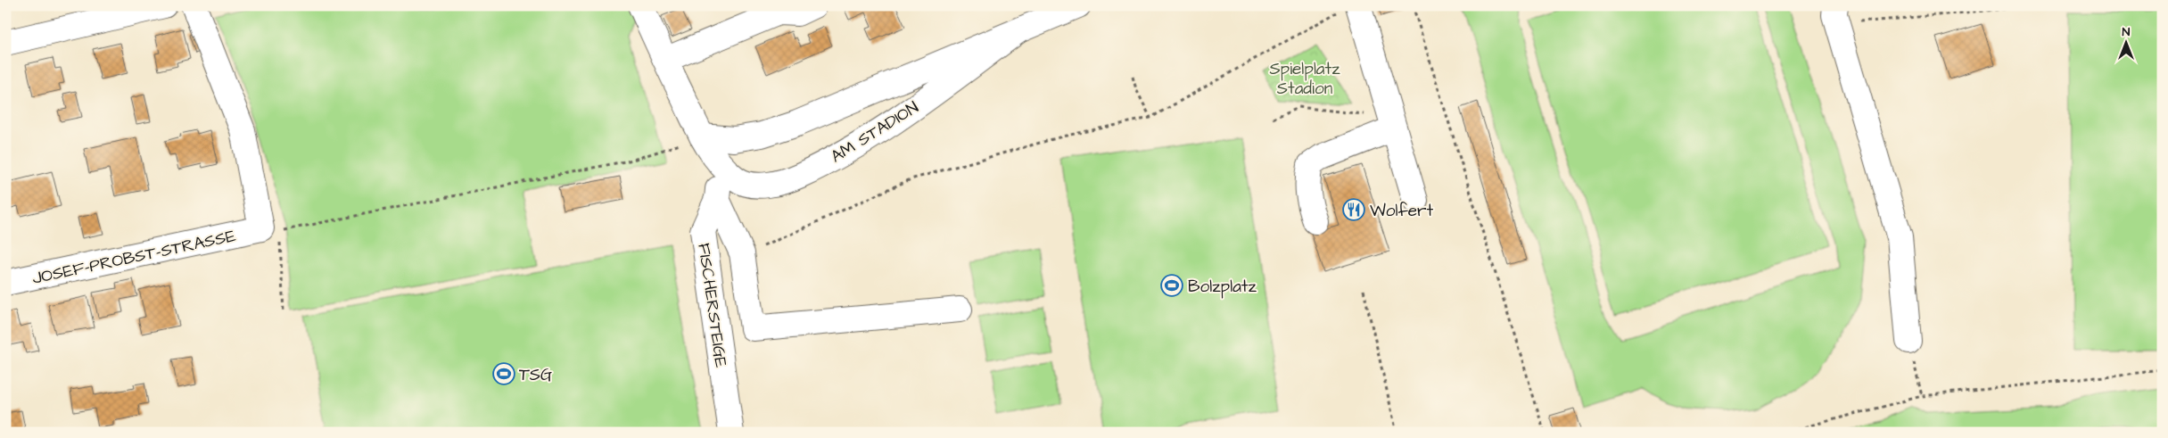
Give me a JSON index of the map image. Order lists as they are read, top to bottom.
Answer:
{
  "streets": {
    "street": ["AM STADION", "JOSEF-PROBST-STRASSE", "FISCHERSTEIGE"]
  },
  "crossings": [
    ["AM STADION", "FISCHERSTEIGE"]
  ],
  "parks": ["Spielplatz Stadion"],
  "places": {
    "restaurant": ["Wolfert"],
    "sports": ["Bolzplatz", "TSG"]
  },
  "north": "top"
}
